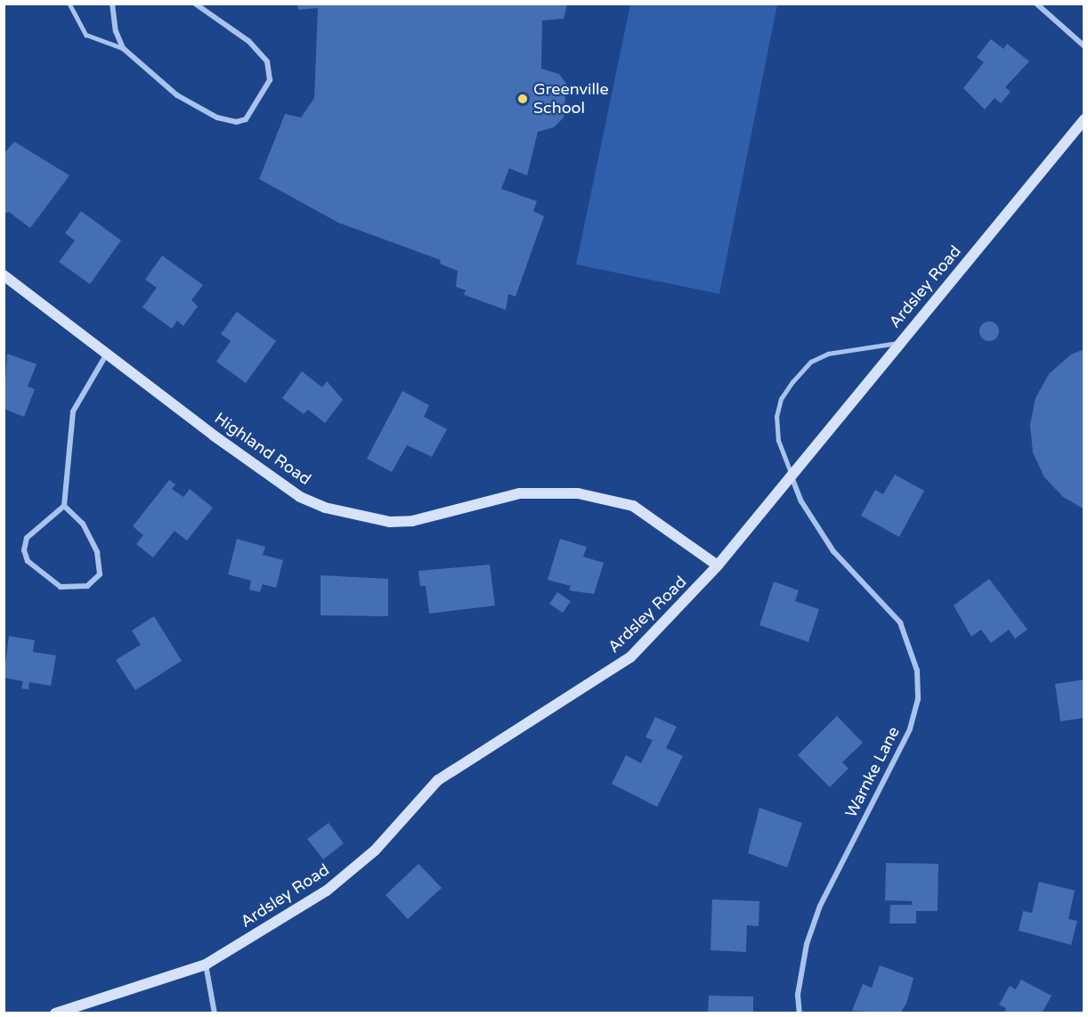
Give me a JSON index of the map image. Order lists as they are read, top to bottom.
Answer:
{
  "streets": {
    "main road": ["Ardsley Road", "Highland Road"],
    "street": ["Warnke Lane"]
  },
  "crossings": [
    ["Ardsley Road", "Highland Road"],
    ["Ardsley Road", "Warnke Lane"]
  ],
  "places": ["Greenville School"]
}
